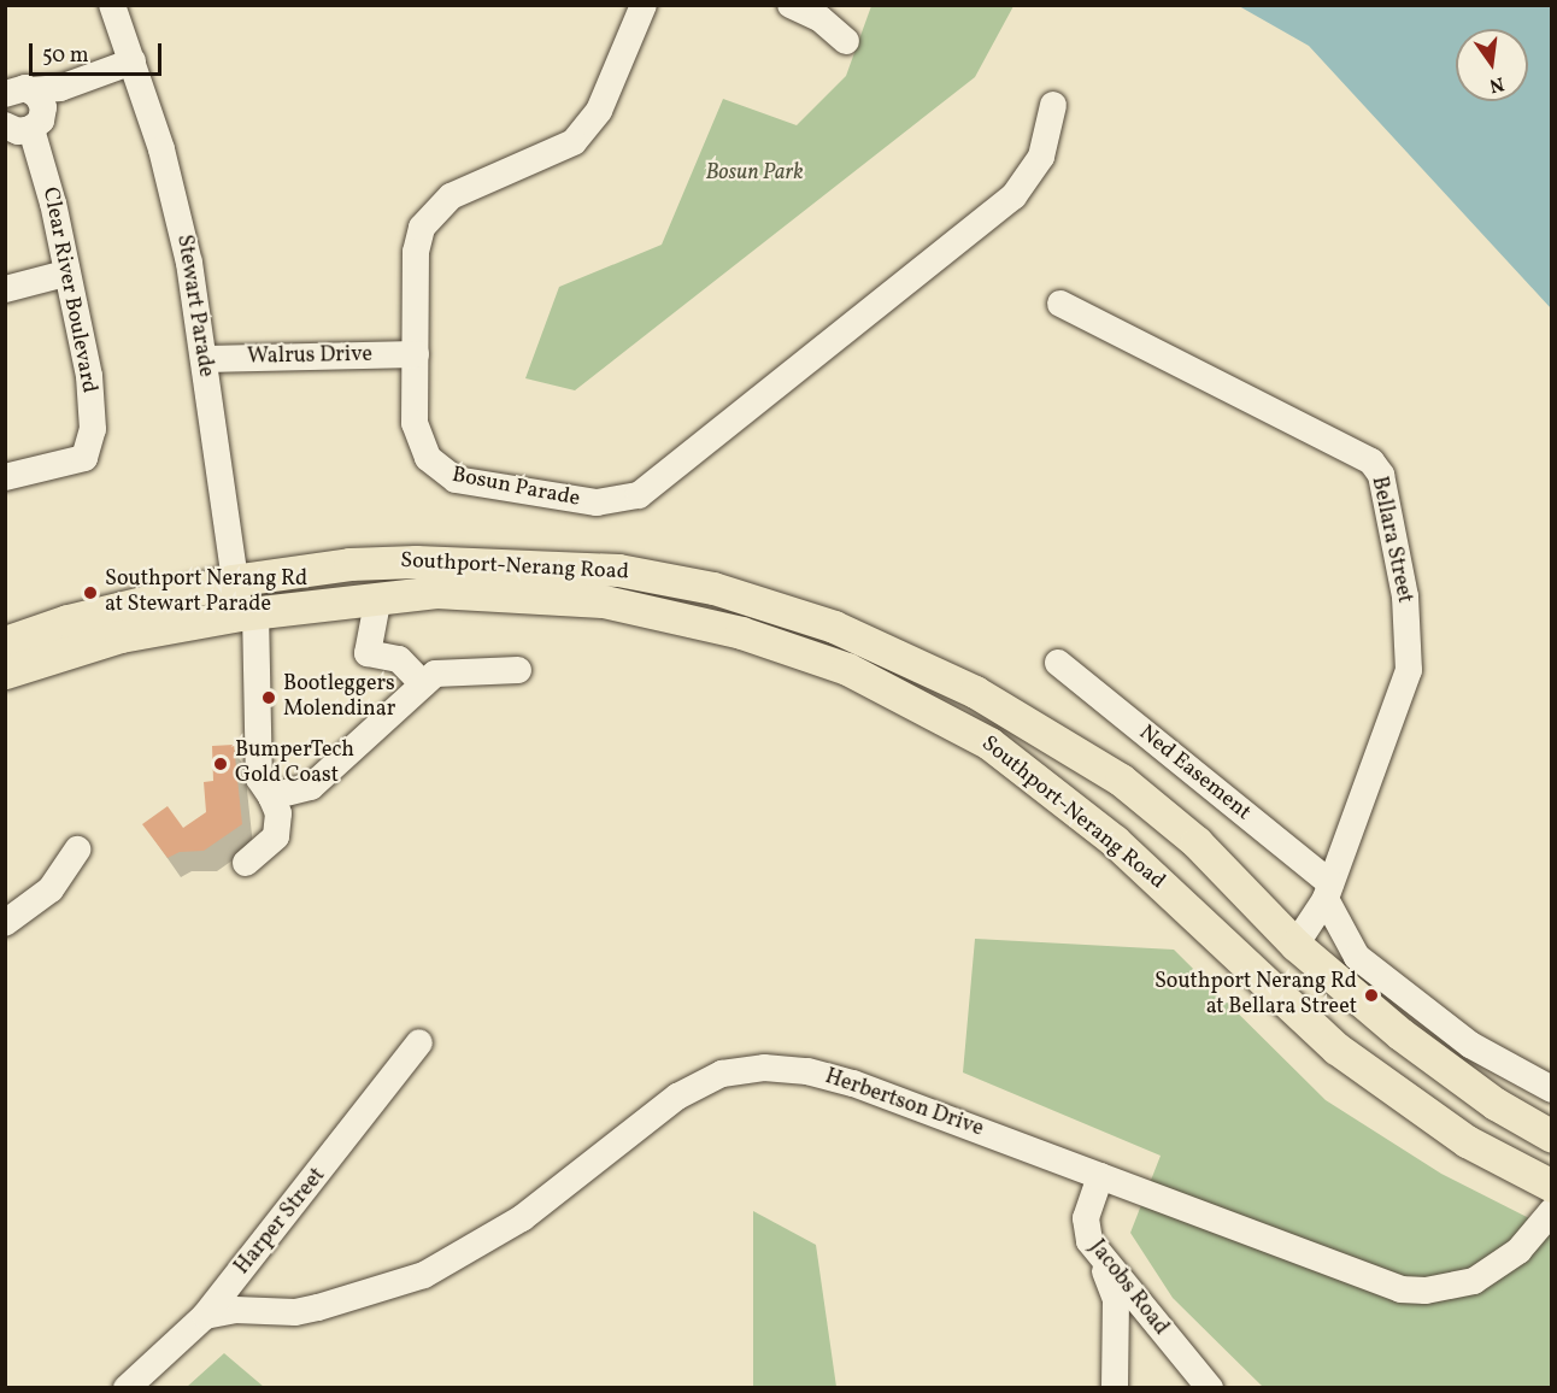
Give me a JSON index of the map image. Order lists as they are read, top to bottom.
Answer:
{
  "streets": {
    "main road": ["Southport-Nerang Road"],
    "street": [
      "Clear River Boulevard",
      "Stewart Parade",
      "Walrus Drive",
      "Bosun Parade",
      "Bellara Street",
      "Ned Easement",
      "Herbertson Drive",
      "Harper Street",
      "Jacobs Road"
    ]
  },
  "crossings": [
    ["Clear River Boulevard", "Stewart Parade"],
    ["Stewart Parade", "Walrus Drive"],
    ["Stewart Parade", "Southport-Nerang Road"],
    ["Walrus Drive", "Bosun Parade"],
    ["Bellara Street", "Southport-Nerang Road"],
    ["Bellara Street", "Ned Easement"],
    ["Herbertson Drive", "Harper Street"],
    ["Herbertson Drive", "Jacobs Road"]
  ],
  "parks": ["Bosun Park"],
  "places": [
    "Southport Nerang Rd at Stewart Parade",
    "Bootleggers Molendinar",
    "BumperTech Gold Coast",
    "Southport Nerang Rd at Bellara Street"
  ],
  "scale_bar": "50 m",
  "north": "bottom"
}
